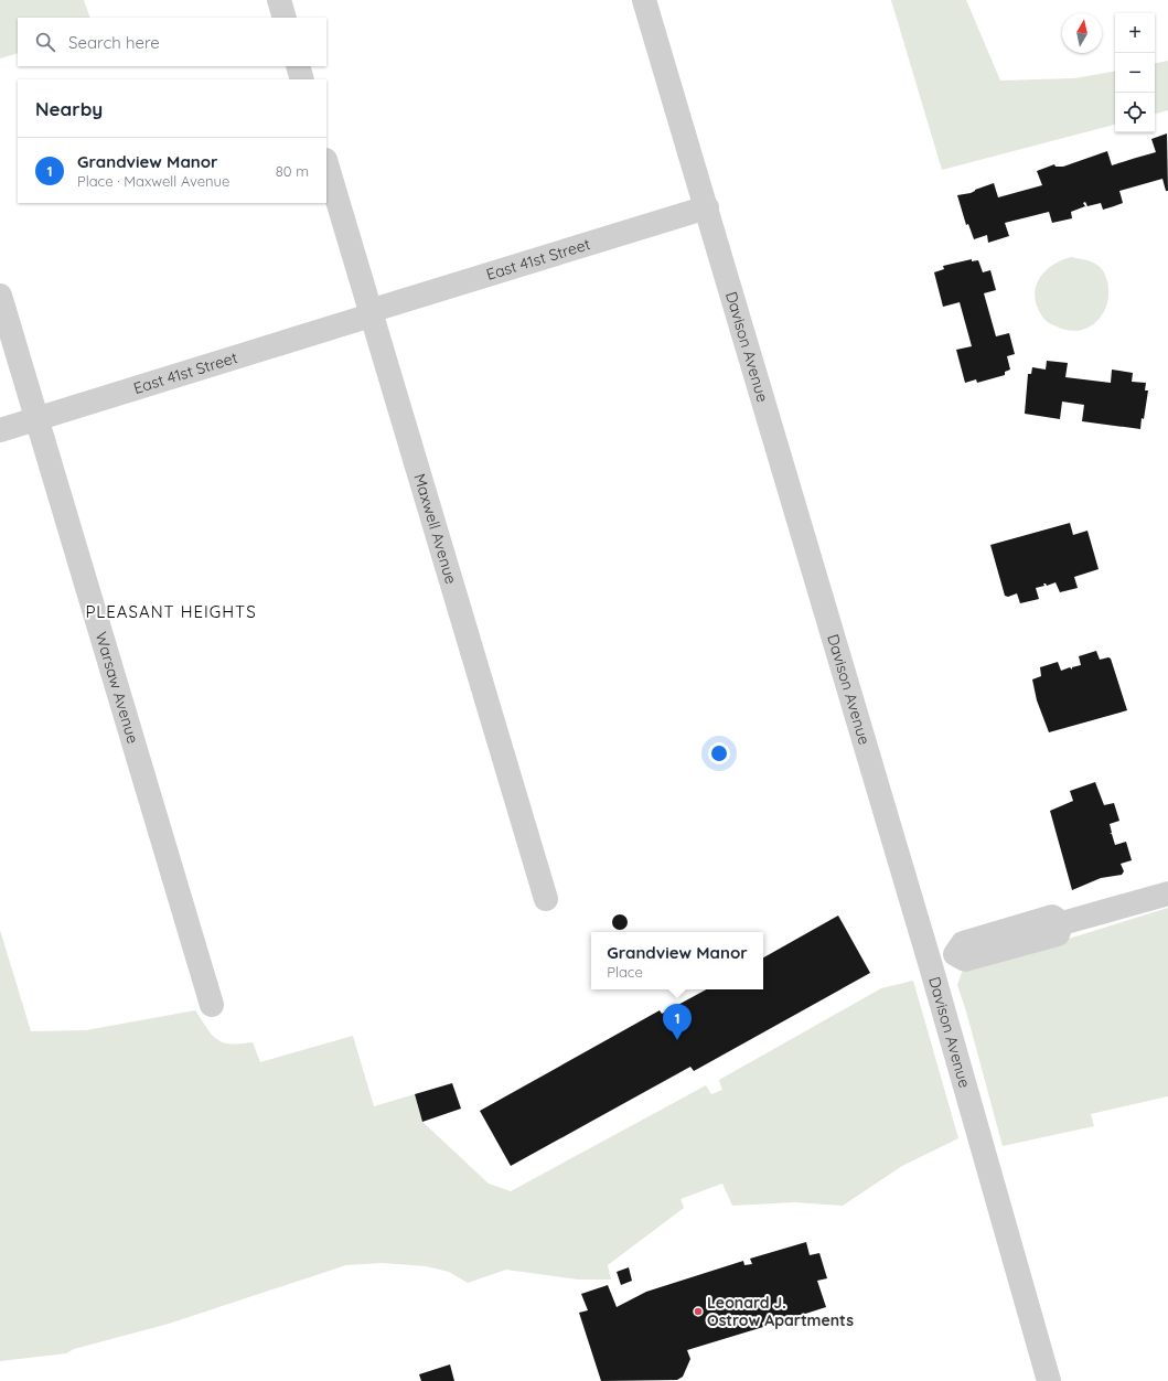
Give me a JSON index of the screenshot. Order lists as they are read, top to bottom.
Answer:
{
  "streets": {
    "street": [
      "East 41st Street",
      "Davison Avenue",
      "Maxwell Avenue",
      "Warsaw Avenue"
    ]
  },
  "crossings": [
    ["East 41st Street", "Davison Avenue"],
    ["East 41st Street", "Maxwell Avenue"],
    ["East 41st Street", "Warsaw Avenue"]
  ],
  "districts": ["PLEASANT HEIGHTS"],
  "places": ["Leonard J. Ostrow Apartments"],
  "north": "top",
  "page": {
    "map_buttons": ["+", "−"],
    "search": "Search here",
    "heading": "Nearby",
    "list": [
      {
        "mark": "1",
        "name": "Grandview Manor",
        "note": "Place · Maxwell Avenue",
        "value": "80 m"
      }
    ],
    "popup": ["Grandview Manor", "Place"],
    "pins": "1"
  }
}
